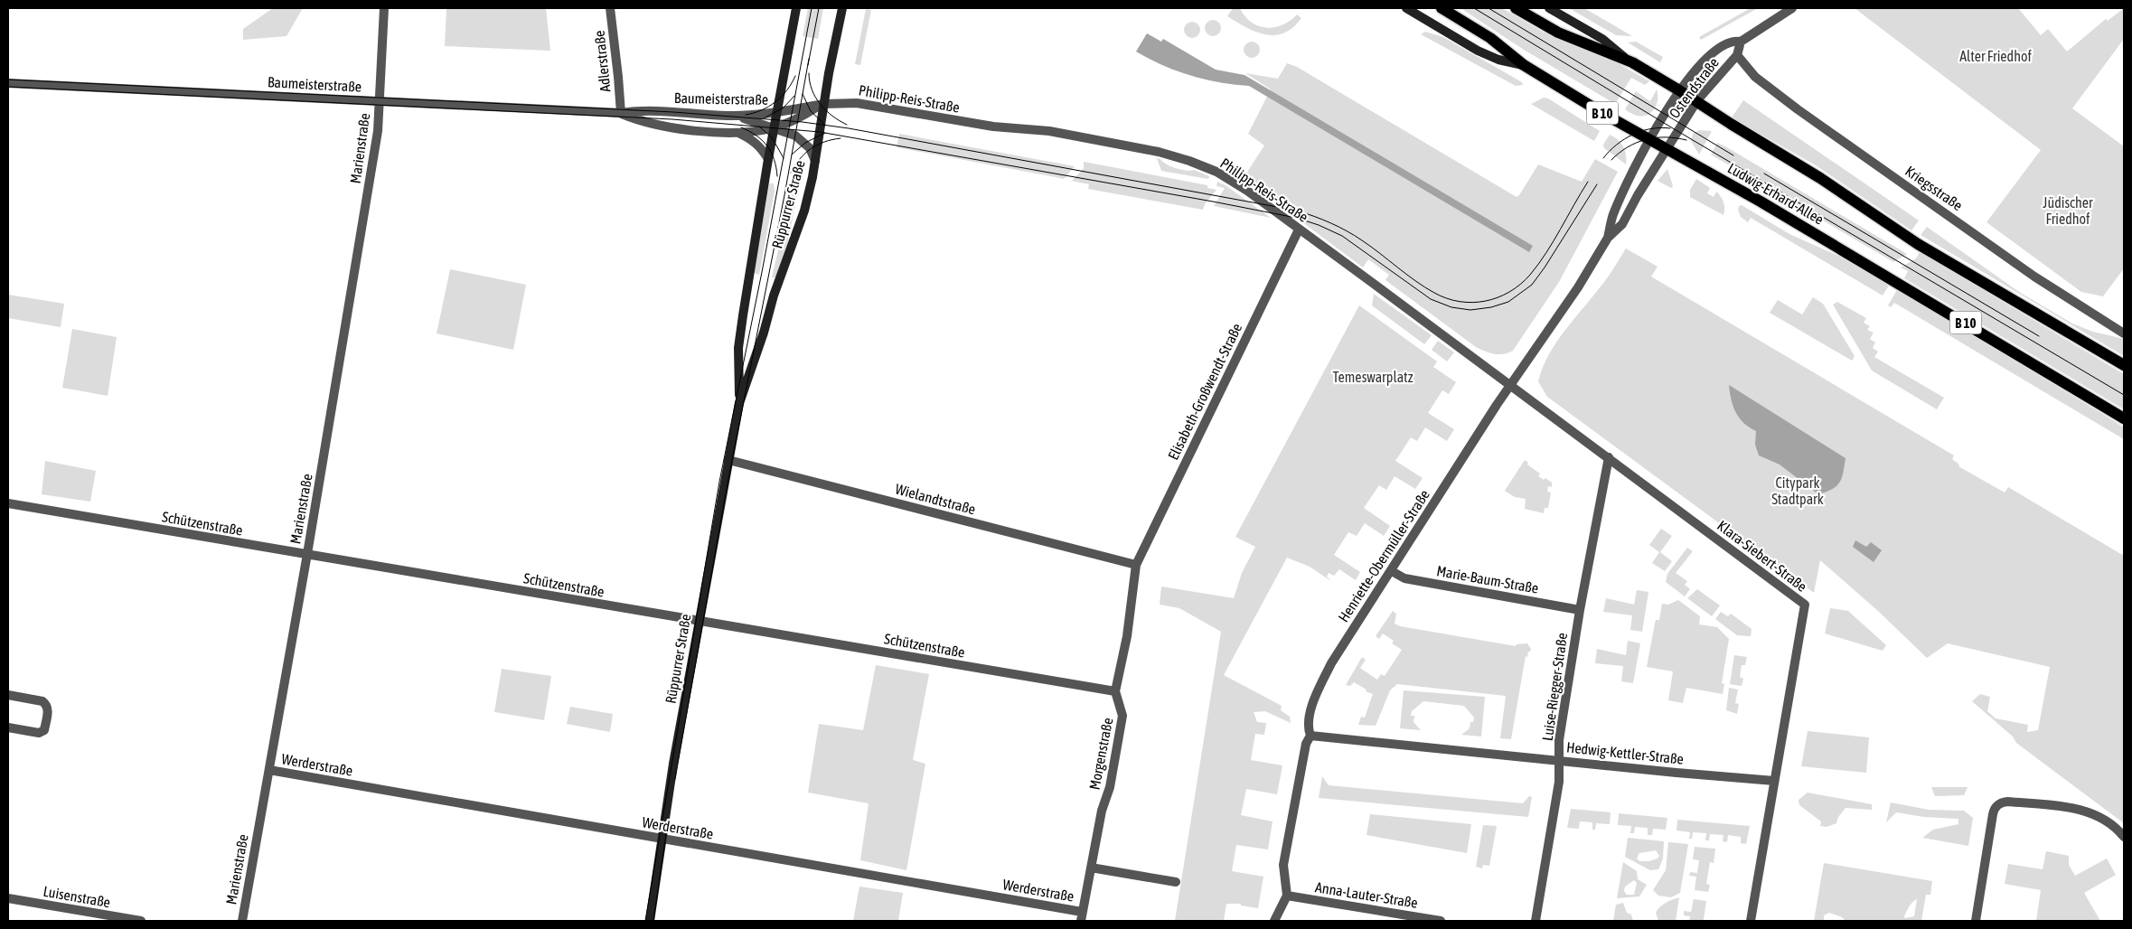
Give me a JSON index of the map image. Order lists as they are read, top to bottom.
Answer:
{
  "streets": {
    "main road": ["B 10", "Ludwig-Erhard-Allee", "Rüppurrer Straße"],
    "street": [
      "Adlerstraße",
      "Baumeisterstraße",
      "Ostendstraße",
      "Philipp-Reis-Straße",
      "Marienstraße",
      "Kriegsstraße",
      "Elisabeth-Großwendt-Straße",
      "Wielandtstraße",
      "Schützenstraße",
      "Henriette-Obermüller-Straße",
      "Klara-Siebert-Straße",
      "Marie-Baum-Straße",
      "Luise-Riegger-Straße",
      "Hedwig-Kettler-Straße",
      "Morgenstraße",
      "Werderstraße",
      "Anna-Lauter-Straße",
      "Luisenstraße"
    ]
  },
  "crossings": [
    ["Adlerstraße", "Baumeisterstraße"],
    ["Baumeisterstraße", "Philipp-Reis-Straße"],
    ["Baumeisterstraße", "Marienstraße"],
    ["Baumeisterstraße", "Rüppurrer Straße"],
    ["Ostendstraße", "Kriegsstraße"],
    ["Ostendstraße", "Ludwig-Erhard-Allee"],
    ["Ostendstraße", "Henriette-Obermüller-Straße"],
    ["Philipp-Reis-Straße", "Rüppurrer Straße"],
    ["Philipp-Reis-Straße", "Elisabeth-Großwendt-Straße"],
    ["Philipp-Reis-Straße", "Henriette-Obermüller-Straße"],
    ["Philipp-Reis-Straße", "Klara-Siebert-Straße"],
    ["B 10", "Ludwig-Erhard-Allee"],
    ["Marienstraße", "Schützenstraße"],
    ["Marienstraße", "Werderstraße"],
    ["Ludwig-Erhard-Allee", "Henriette-Obermüller-Straße"],
    ["Rüppurrer Straße", "Wielandtstraße"],
    ["Rüppurrer Straße", "Schützenstraße"],
    ["Rüppurrer Straße", "Werderstraße"],
    ["Elisabeth-Großwendt-Straße", "Wielandtstraße"],
    ["Elisabeth-Großwendt-Straße", "Morgenstraße"],
    ["Wielandtstraße", "Morgenstraße"],
    ["Schützenstraße", "Morgenstraße"],
    ["Henriette-Obermüller-Straße", "Klara-Siebert-Straße"],
    ["Henriette-Obermüller-Straße", "Marie-Baum-Straße"],
    ["Henriette-Obermüller-Straße", "Hedwig-Kettler-Straße"],
    ["Henriette-Obermüller-Straße", "Anna-Lauter-Straße"],
    ["Klara-Siebert-Straße", "Luise-Riegger-Straße"],
    ["Klara-Siebert-Straße", "Hedwig-Kettler-Straße"],
    ["Marie-Baum-Straße", "Luise-Riegger-Straße"],
    ["Luise-Riegger-Straße", "Hedwig-Kettler-Straße"],
    ["Morgenstraße", "Werderstraße"]
  ],
  "parks": [
    "Alter Friedhof",
    "Jüdischer Friedhof",
    "Temeswarplatz",
    "Citypark Stadtpark"
  ]
}
